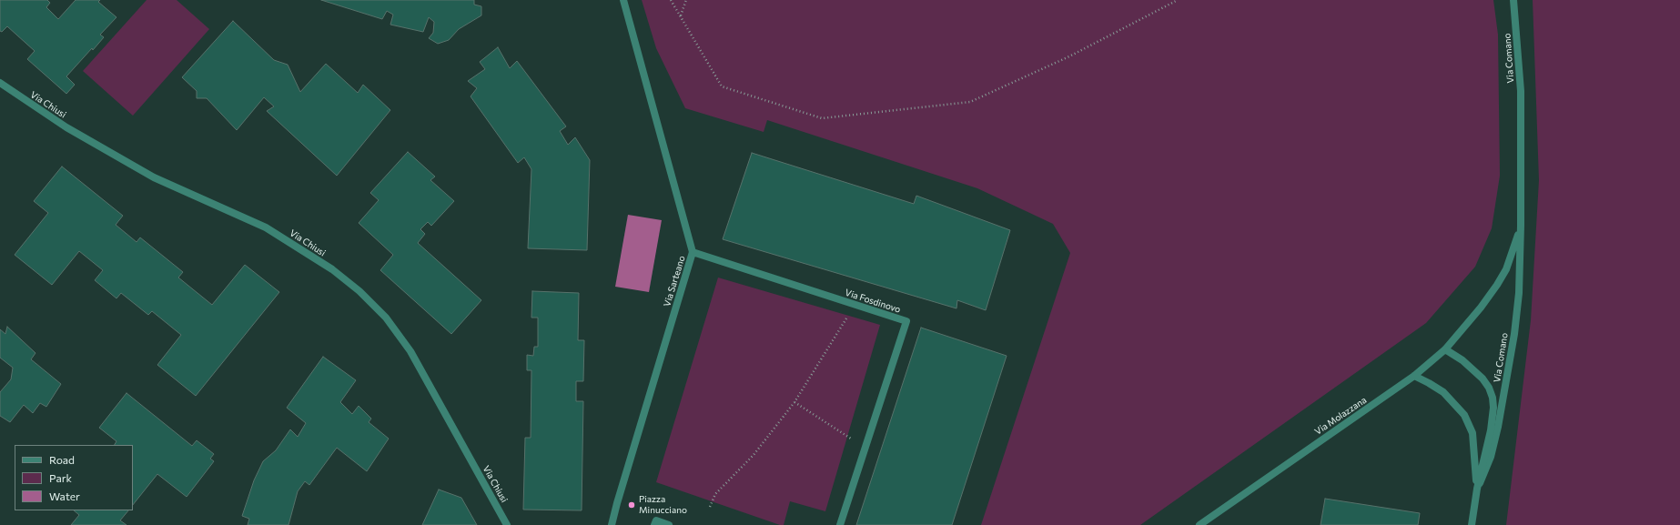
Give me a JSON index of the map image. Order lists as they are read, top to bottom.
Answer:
{
  "streets": {
    "street": [
      "Via Comano",
      "Via Chiusi",
      "Via Sarteano",
      "Via Fosdinovo",
      "Via Molazzana"
    ]
  },
  "crossings": [
    ["Via Comano", "Via Molazzana"],
    ["Via Sarteano", "Via Fosdinovo"]
  ],
  "places": ["Piazza Minucciano"],
  "legend": ["Road", "Park", "Water"]
}
